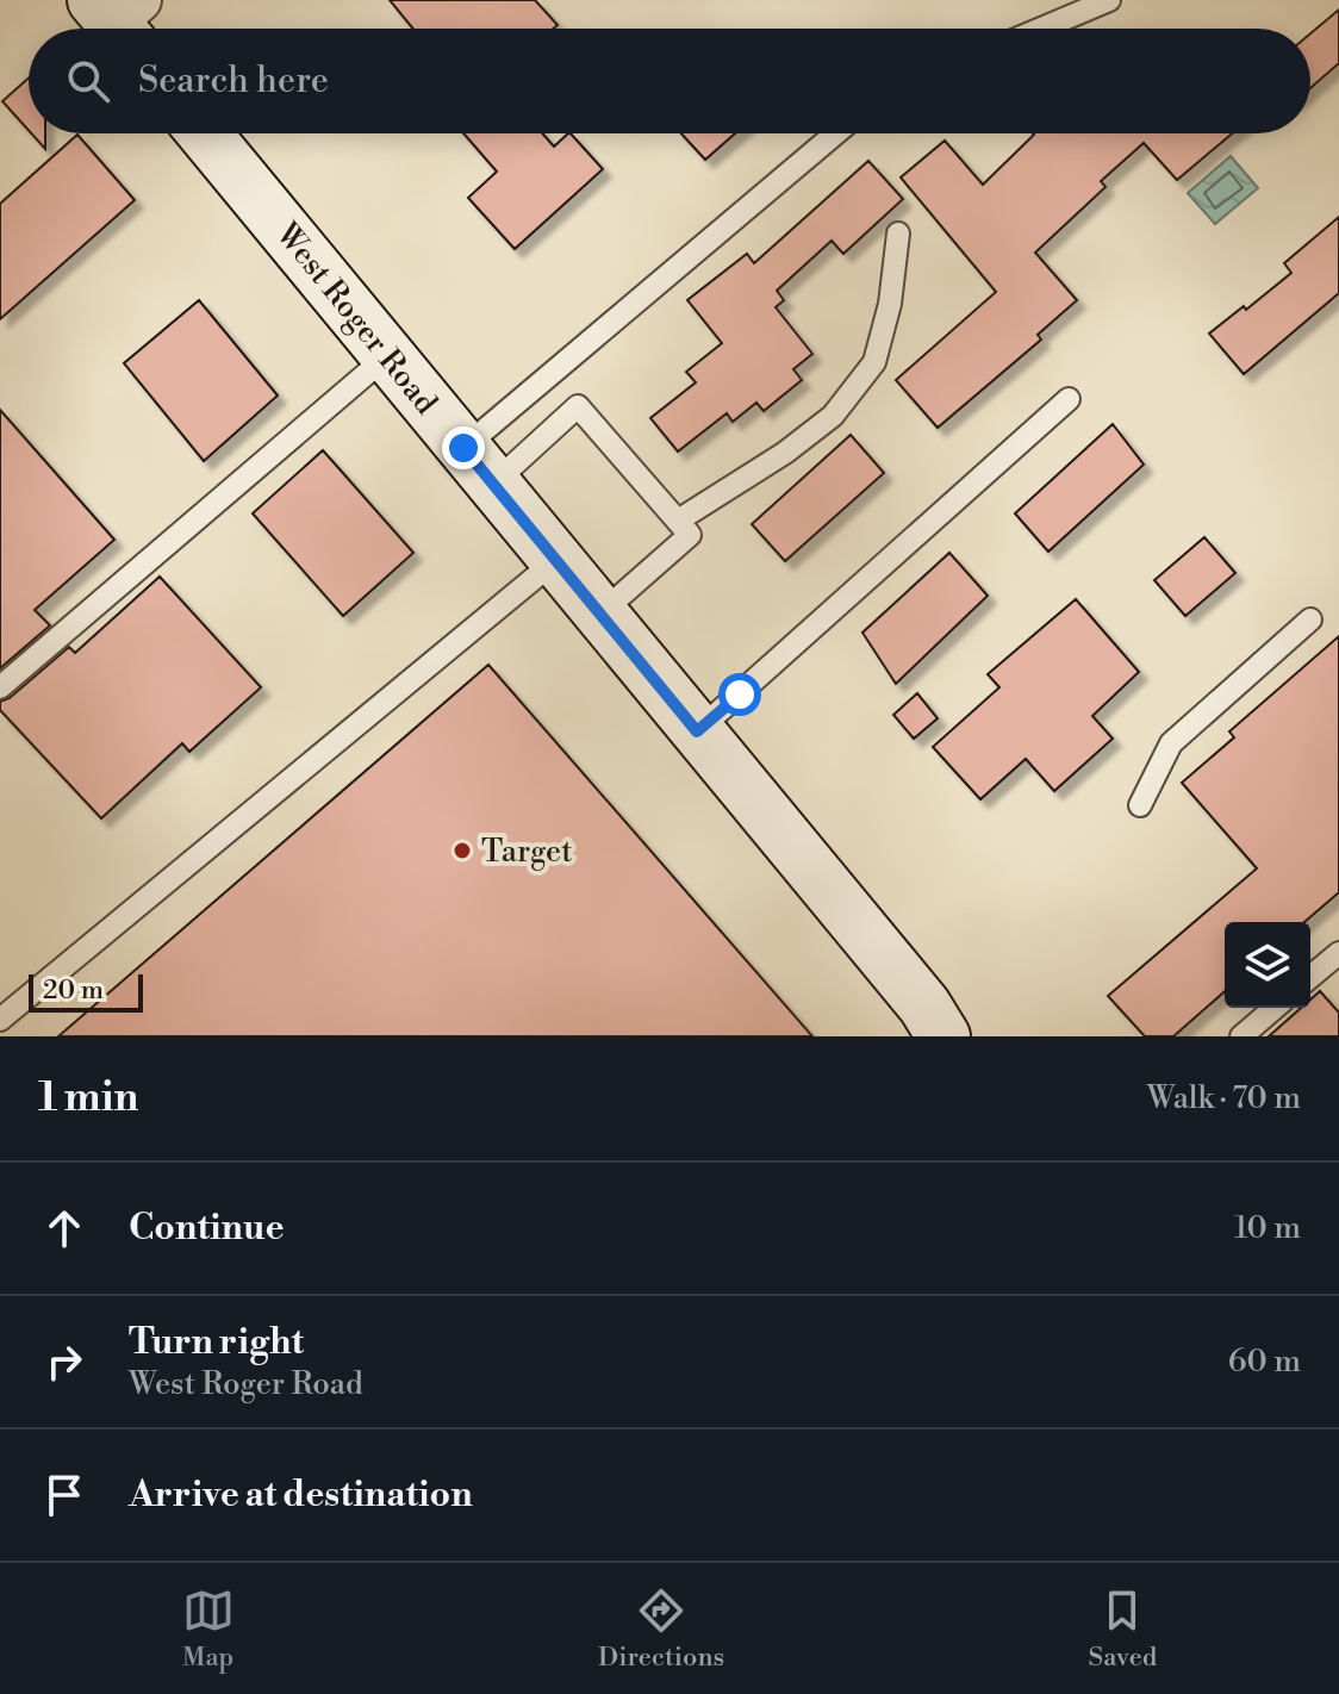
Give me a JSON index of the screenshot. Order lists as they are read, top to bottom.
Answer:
{
  "streets": {
    "street": ["West Roger Road"]
  },
  "places": ["Target"],
  "scale_bar": "20 m",
  "page": {
    "search": "Search here",
    "scale": "20 m",
    "heading": ["1 min", "Walk · 70 m"],
    "list": [
      ["Continue", "10 m"],
      ["Turn right", "West Roger Road", "60 m"],
      "Arrive at destination"
    ],
    "nav": ["Map", "Directions", "Saved"]
  }
}
